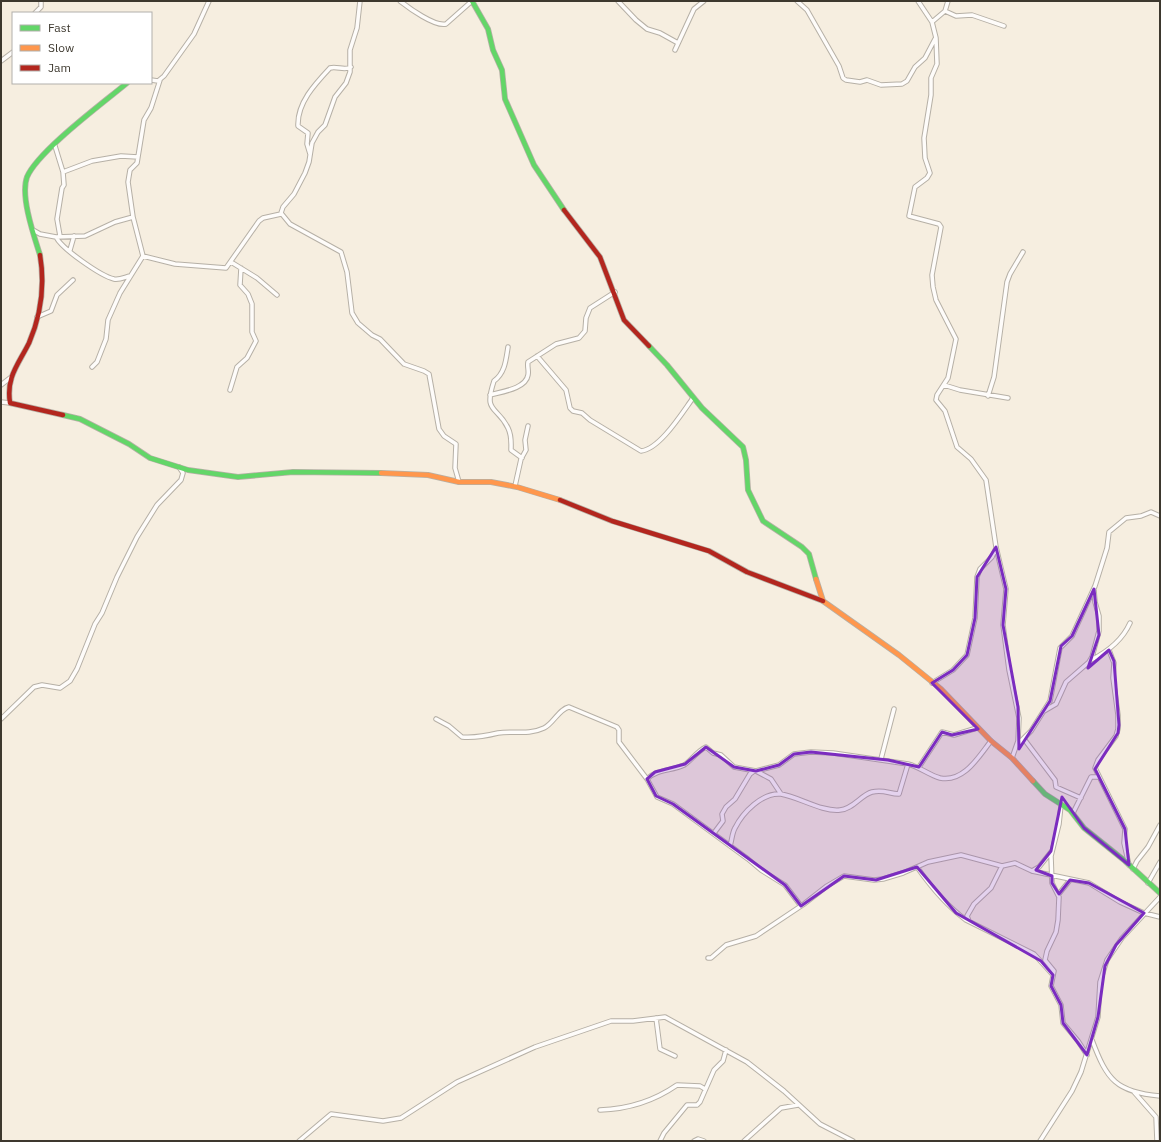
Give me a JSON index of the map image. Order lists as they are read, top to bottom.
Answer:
{
  "legend": ["Fast", "Slow", "Jam"]
}
